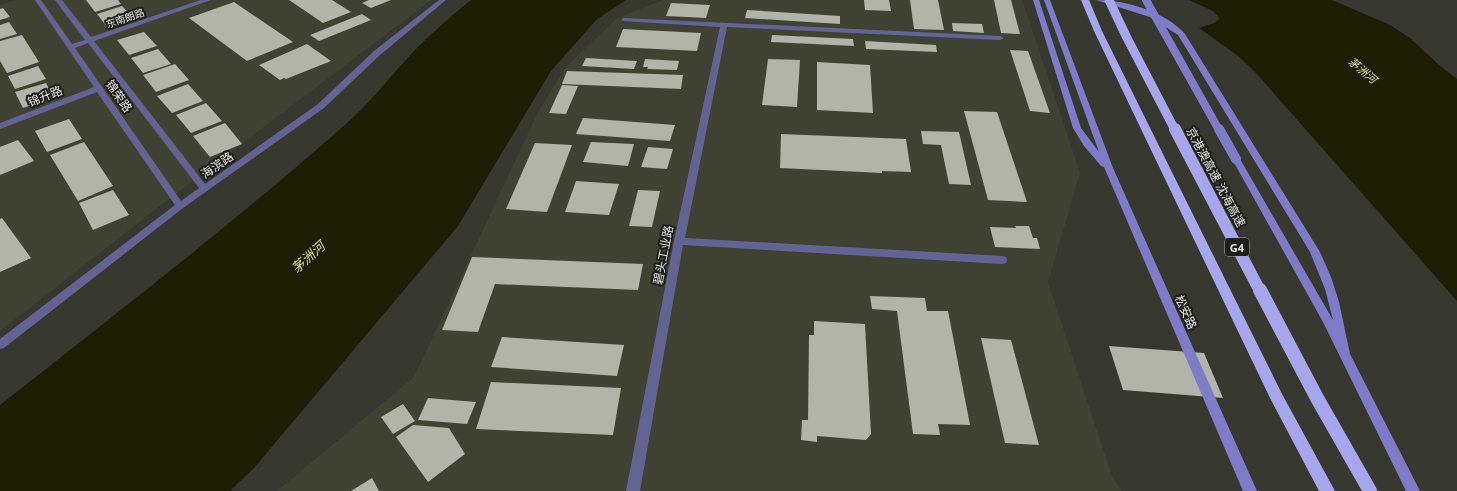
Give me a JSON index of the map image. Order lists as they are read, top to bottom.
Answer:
{
  "streets": {
    "highway": ["京港澳高速 沈海高速", "G4"],
    "main road": ["松安路"],
    "street": [
      "东南朗路",
      "锦升路",
      "锦荣路",
      "海滨路",
      "碧头工业路"
    ]
  },
  "crossings": [
    ["东南朗路", "锦荣路"],
    ["锦升路", "锦荣路"],
    ["锦荣路", "海滨路"]
  ],
  "water": ["茅洲河"]
}
